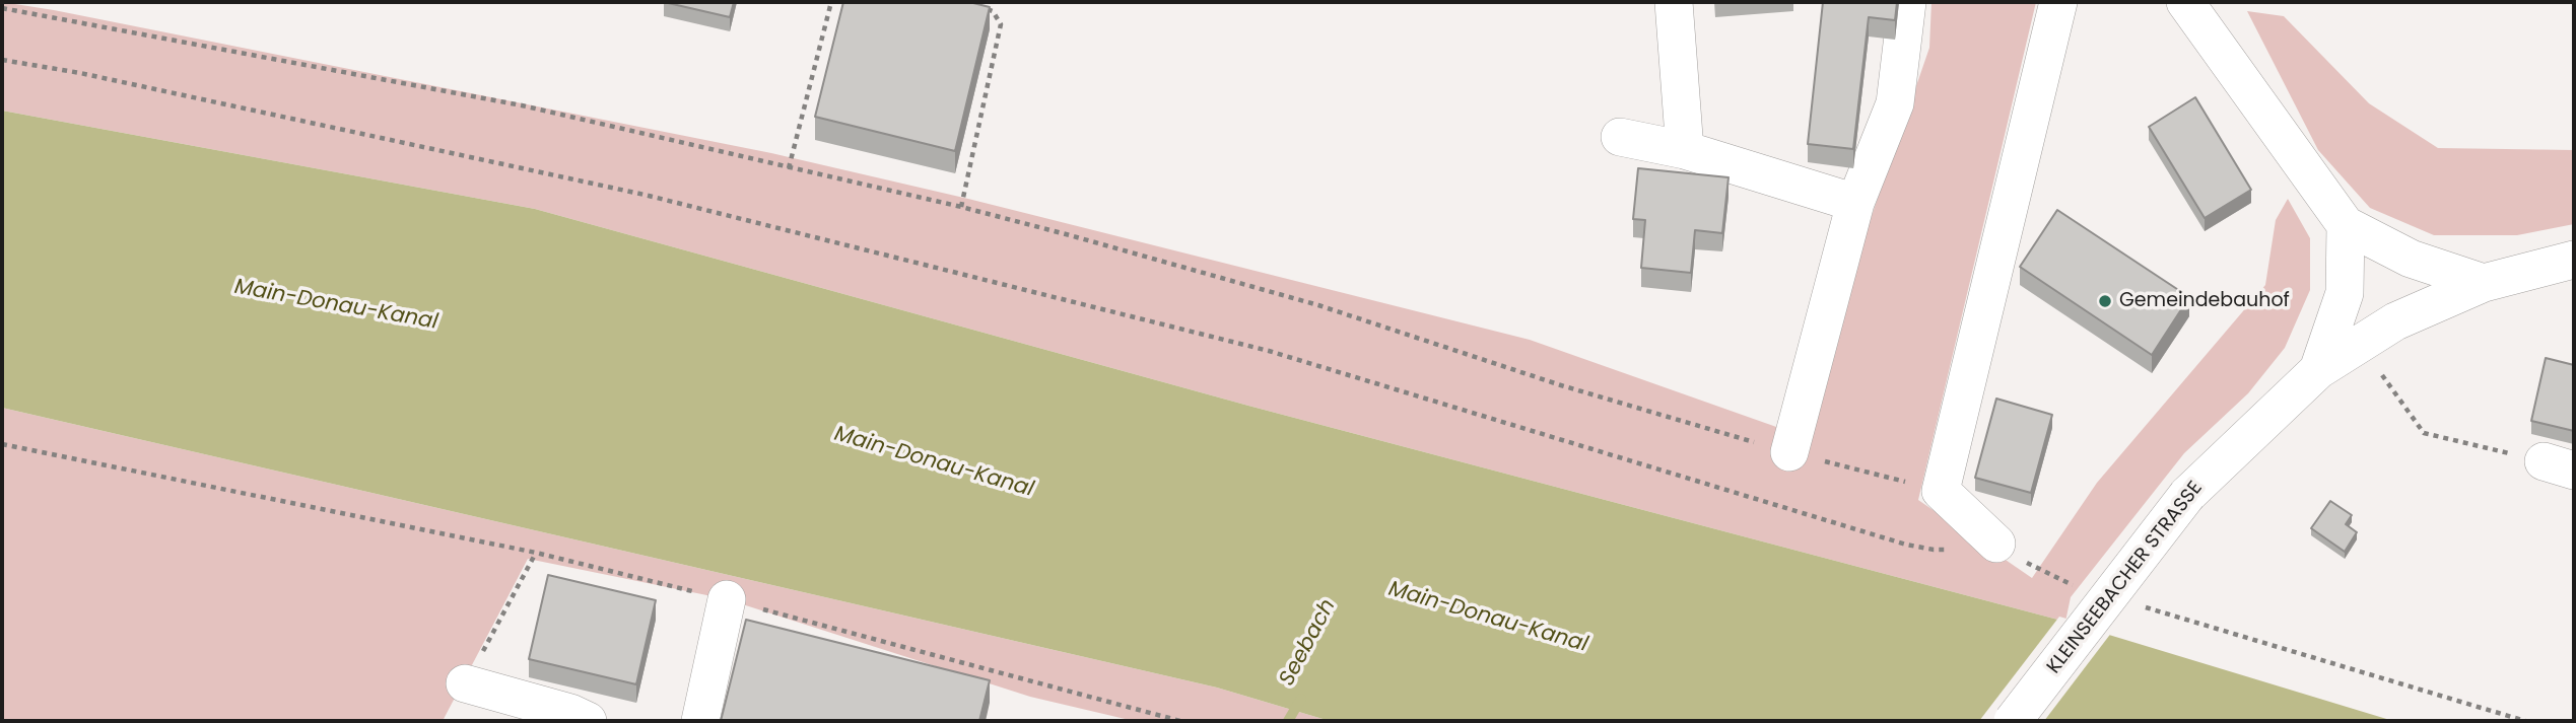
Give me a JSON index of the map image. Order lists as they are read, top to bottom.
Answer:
{
  "streets": {
    "street": ["KLEINSEEBACHER STRASSE"]
  },
  "water": ["Main-Donau-Kanal", "Seebach"],
  "places": ["Gemeindebauhof"]
}
